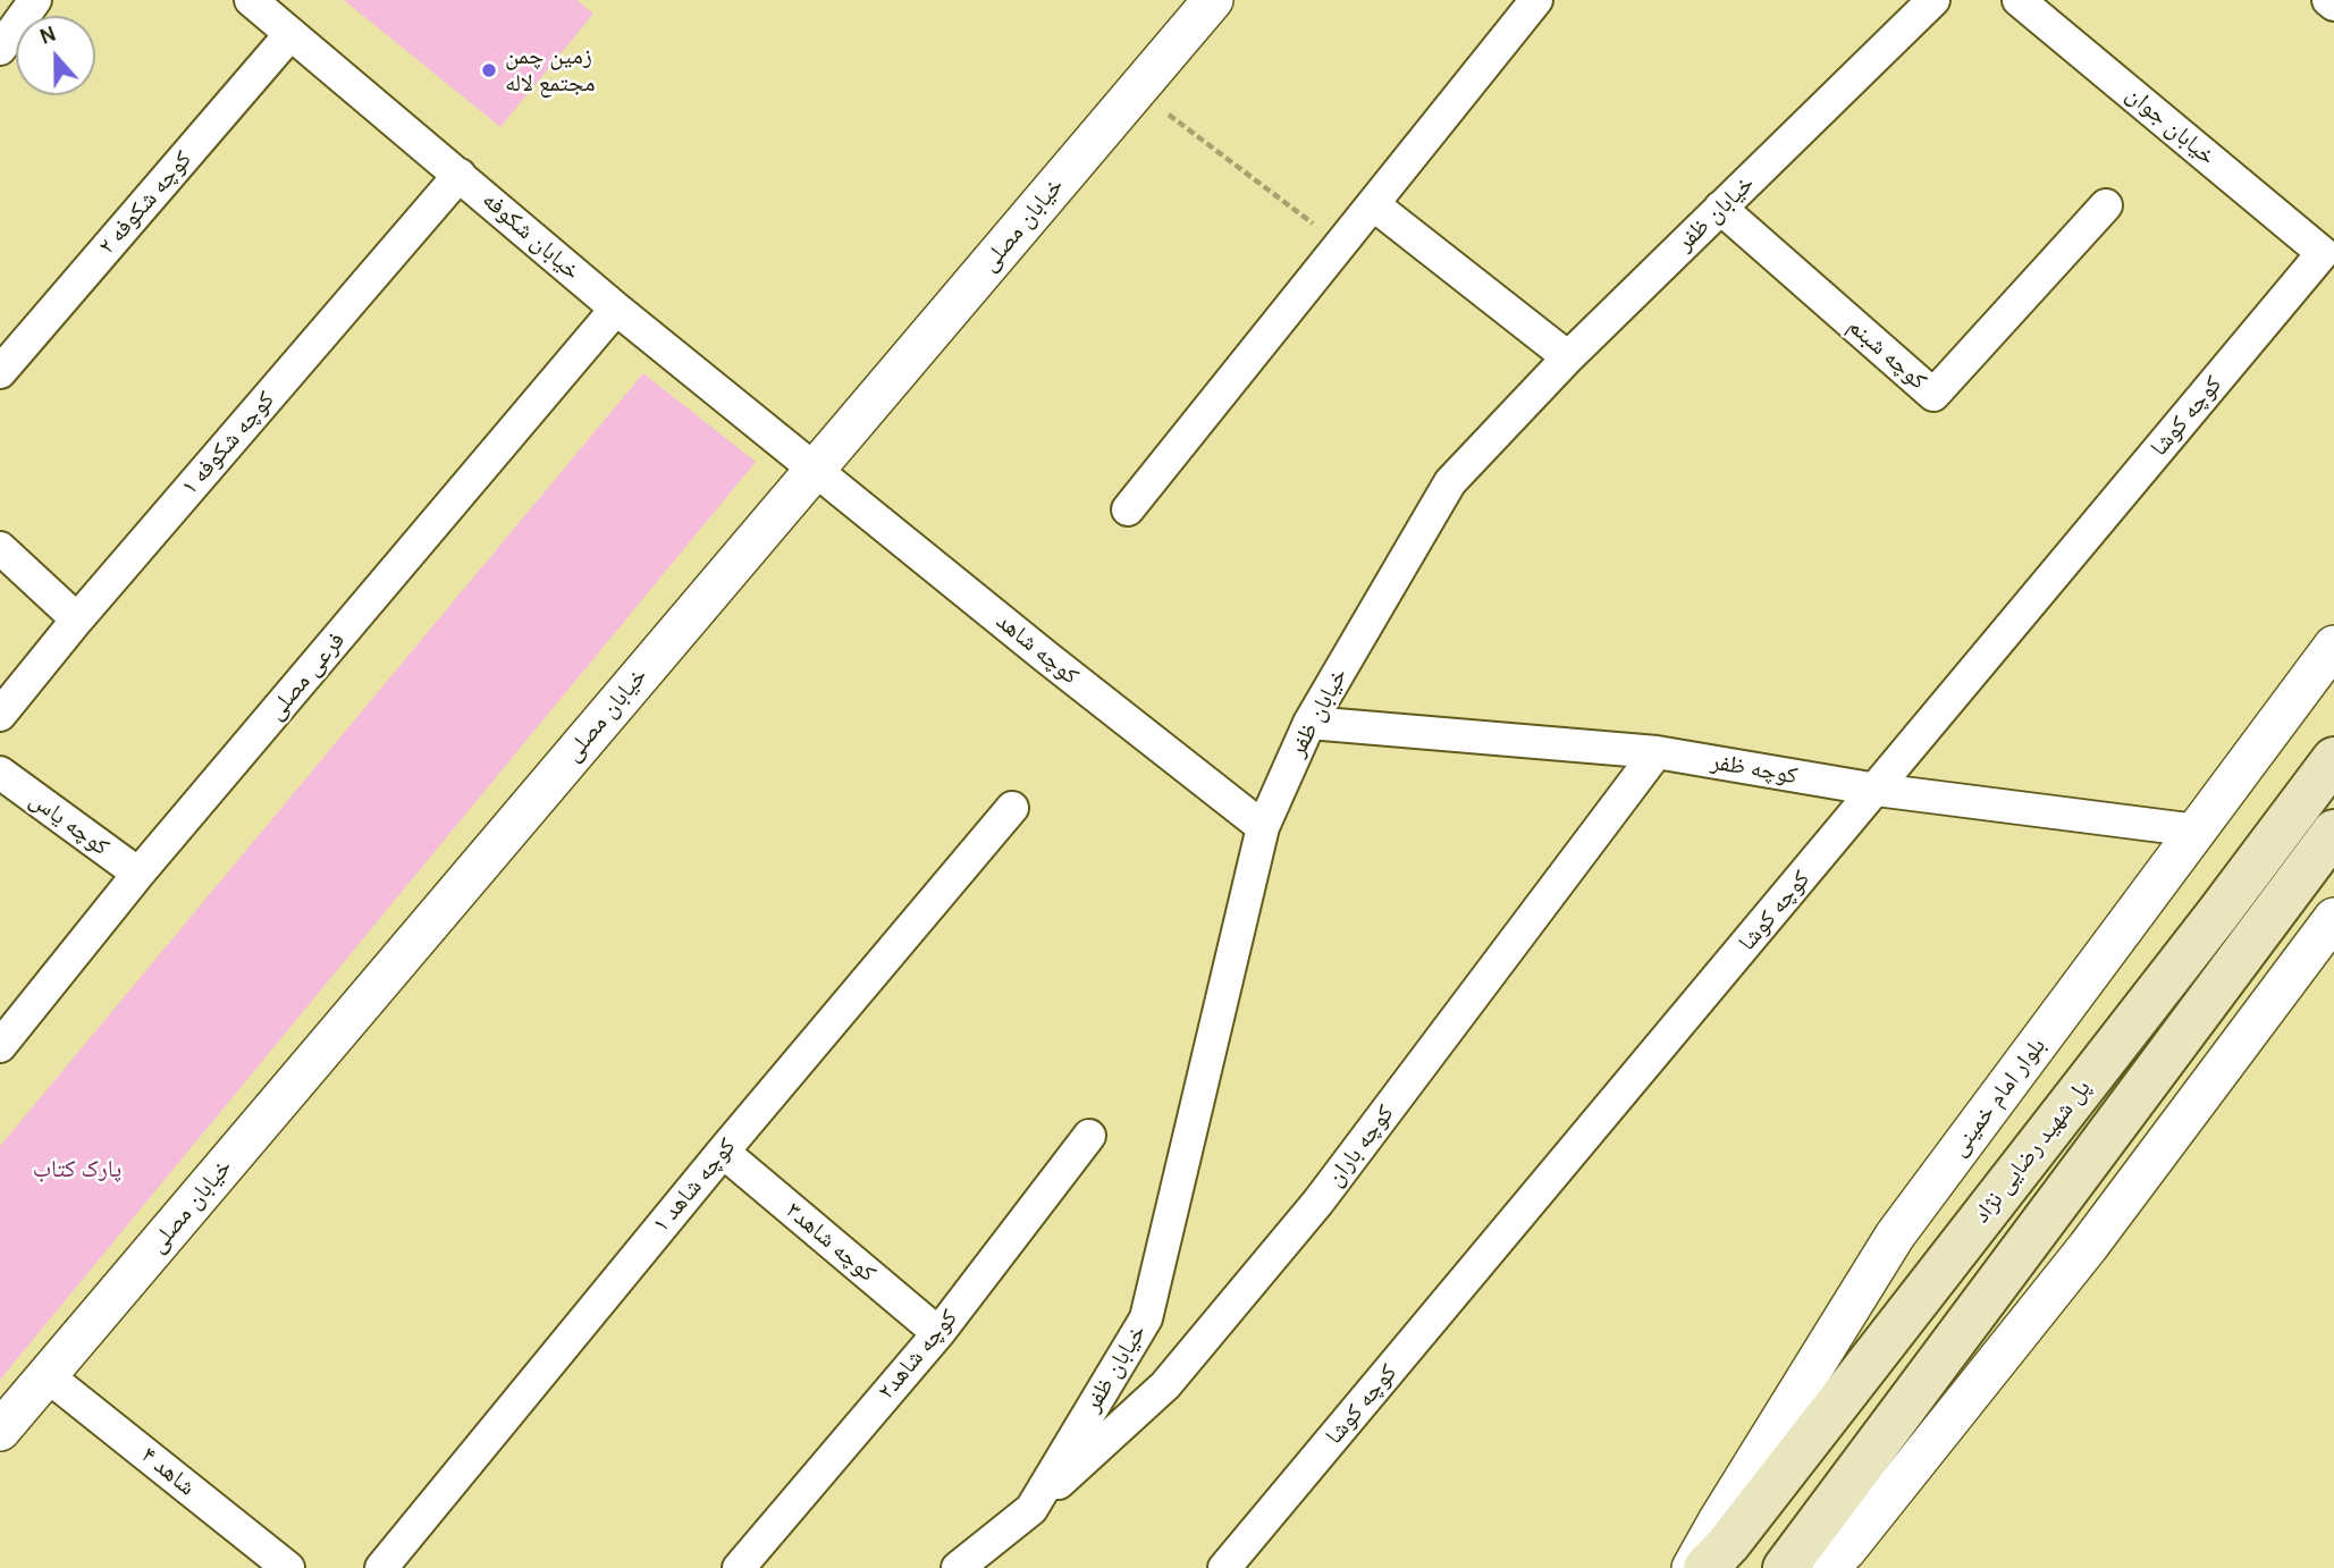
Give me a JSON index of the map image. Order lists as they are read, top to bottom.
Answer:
{
  "streets": {
    "main road": ["پل شهید رضایی نژاد"],
    "street": [
      "خیابان جوان",
      "کوچه شکوفه ۲",
      "خیابان ظفر",
      "خیابان مصلی",
      "خیابان شکوفه",
      "کوچه شبنم",
      "کوچه کوشا",
      "کوچه شکوفه ۱",
      "کوچه شاهد",
      "فرعی مصلی",
      "کوچه ظفر",
      "کوچه یاس",
      "بلوار امام خمینی",
      "کوچه باران",
      "کوچه شاهد ۱",
      "کوچه شاهد۳",
      "کوچه شاهد۲",
      "شاهد ۴"
    ]
  },
  "crossings": [
    ["خیابان جوان", "کوچه کوشا"],
    ["کوچه شکوفه ۲", "خیابان شکوفه"],
    ["خیابان ظفر", "کوچه شبنم"],
    ["خیابان ظفر", "کوچه شاهد"],
    ["خیابان ظفر", "کوچه ظفر"],
    ["خیابان ظفر", "کوچه باران"],
    ["خیابان مصلی", "خیابان شکوفه"],
    ["خیابان مصلی", "کوچه شاهد"],
    ["خیابان مصلی", "شاهد ۴"],
    ["خیابان شکوفه", "کوچه شکوفه ۱"],
    ["خیابان شکوفه", "کوچه شاهد"],
    ["خیابان شکوفه", "فرعی مصلی"],
    ["کوچه کوشا", "کوچه ظفر"],
    ["فرعی مصلی", "کوچه یاس"],
    ["کوچه ظفر", "بلوار امام خمینی"],
    ["کوچه ظفر", "کوچه باران"],
    ["کوچه شاهد ۱", "کوچه شاهد۳"],
    ["کوچه شاهد۳", "کوچه شاهد۲"]
  ],
  "parks": ["پارک کتاب"],
  "places": ["زمین چمن مجتمع لاله"],
  "north": "top"
}
